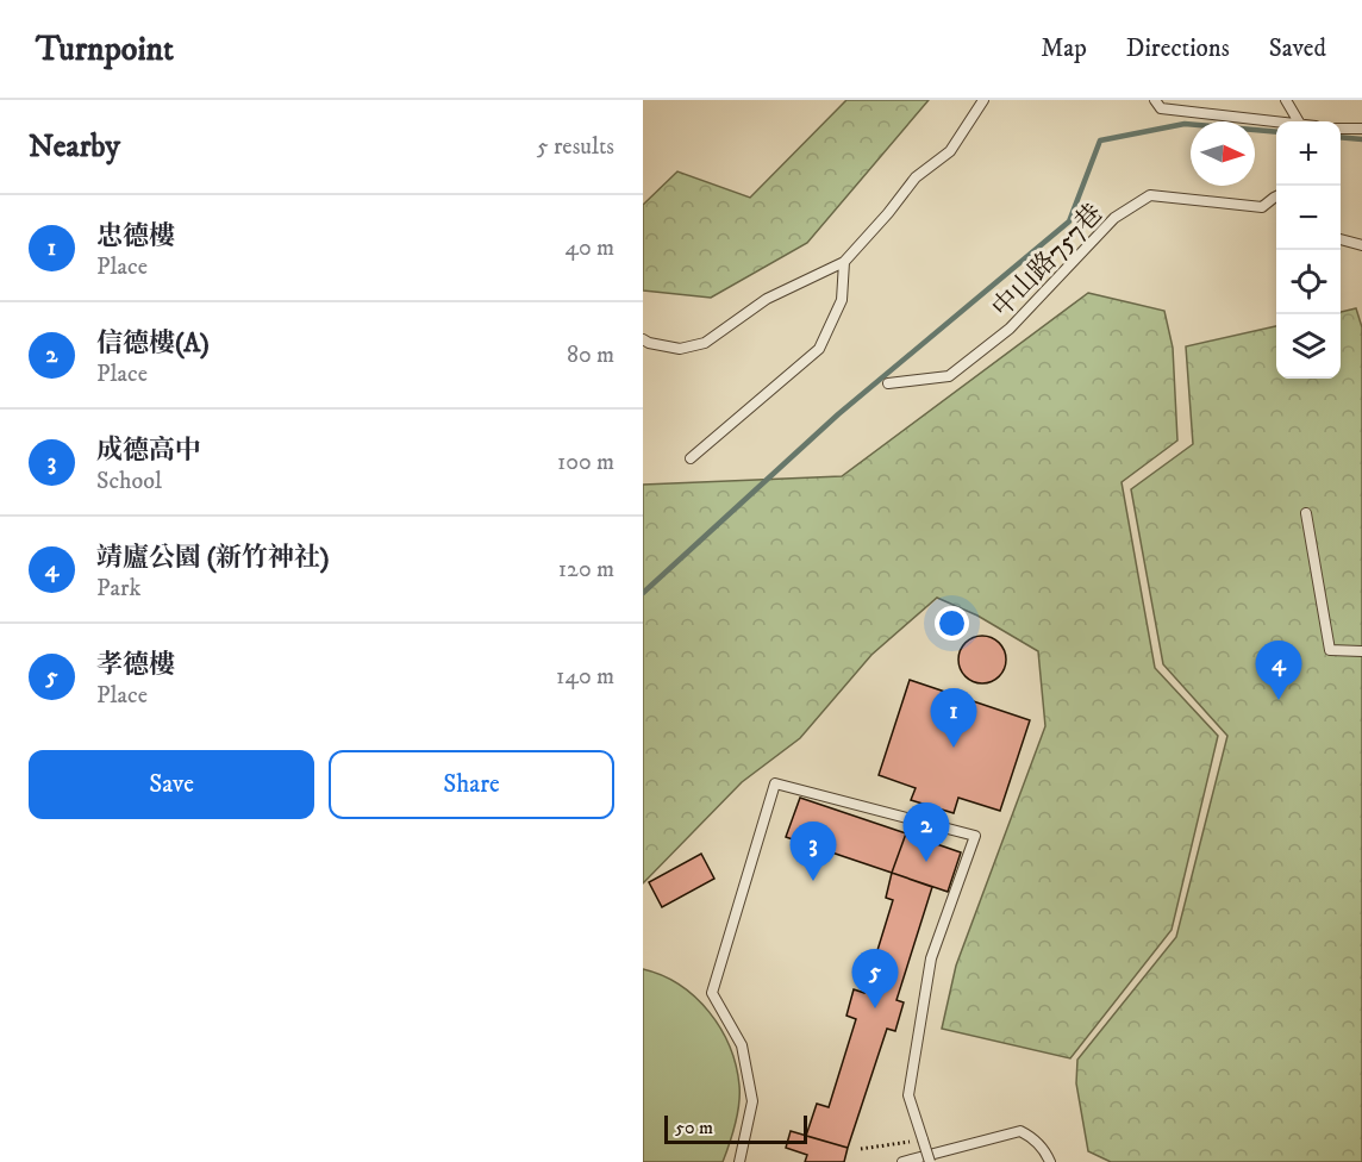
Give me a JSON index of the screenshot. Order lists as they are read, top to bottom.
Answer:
{
  "streets": {
    "lane": ["中山路757巷"]
  },
  "scale_bar": "50 m",
  "north": "right",
  "page": {
    "header": "Turnpoint",
    "nav": ["Map", "Directions", "Saved"],
    "heading": ["Nearby", "5 results"],
    "map_buttons": ["+", "−"],
    "list": [
      {
        "mark": "1",
        "name": "忠德樓",
        "note": "Place",
        "value": "40 m"
      },
      {
        "mark": "2",
        "name": "信德樓(A)",
        "note": "Place",
        "value": "80 m"
      },
      {
        "mark": "3",
        "name": "成德高中",
        "note": "School",
        "value": "100 m"
      },
      {
        "mark": "4",
        "name": "靖廬公園 (新竹神社)",
        "note": "Park",
        "value": "120 m"
      },
      {
        "mark": "5",
        "name": "孝德樓",
        "note": "Place",
        "value": "140 m"
      }
    ],
    "pins": [
      "4",
      "1",
      "2",
      "3",
      "5"
    ],
    "buttons": ["Save", "Share"],
    "scale": "50 m"
  }
}
